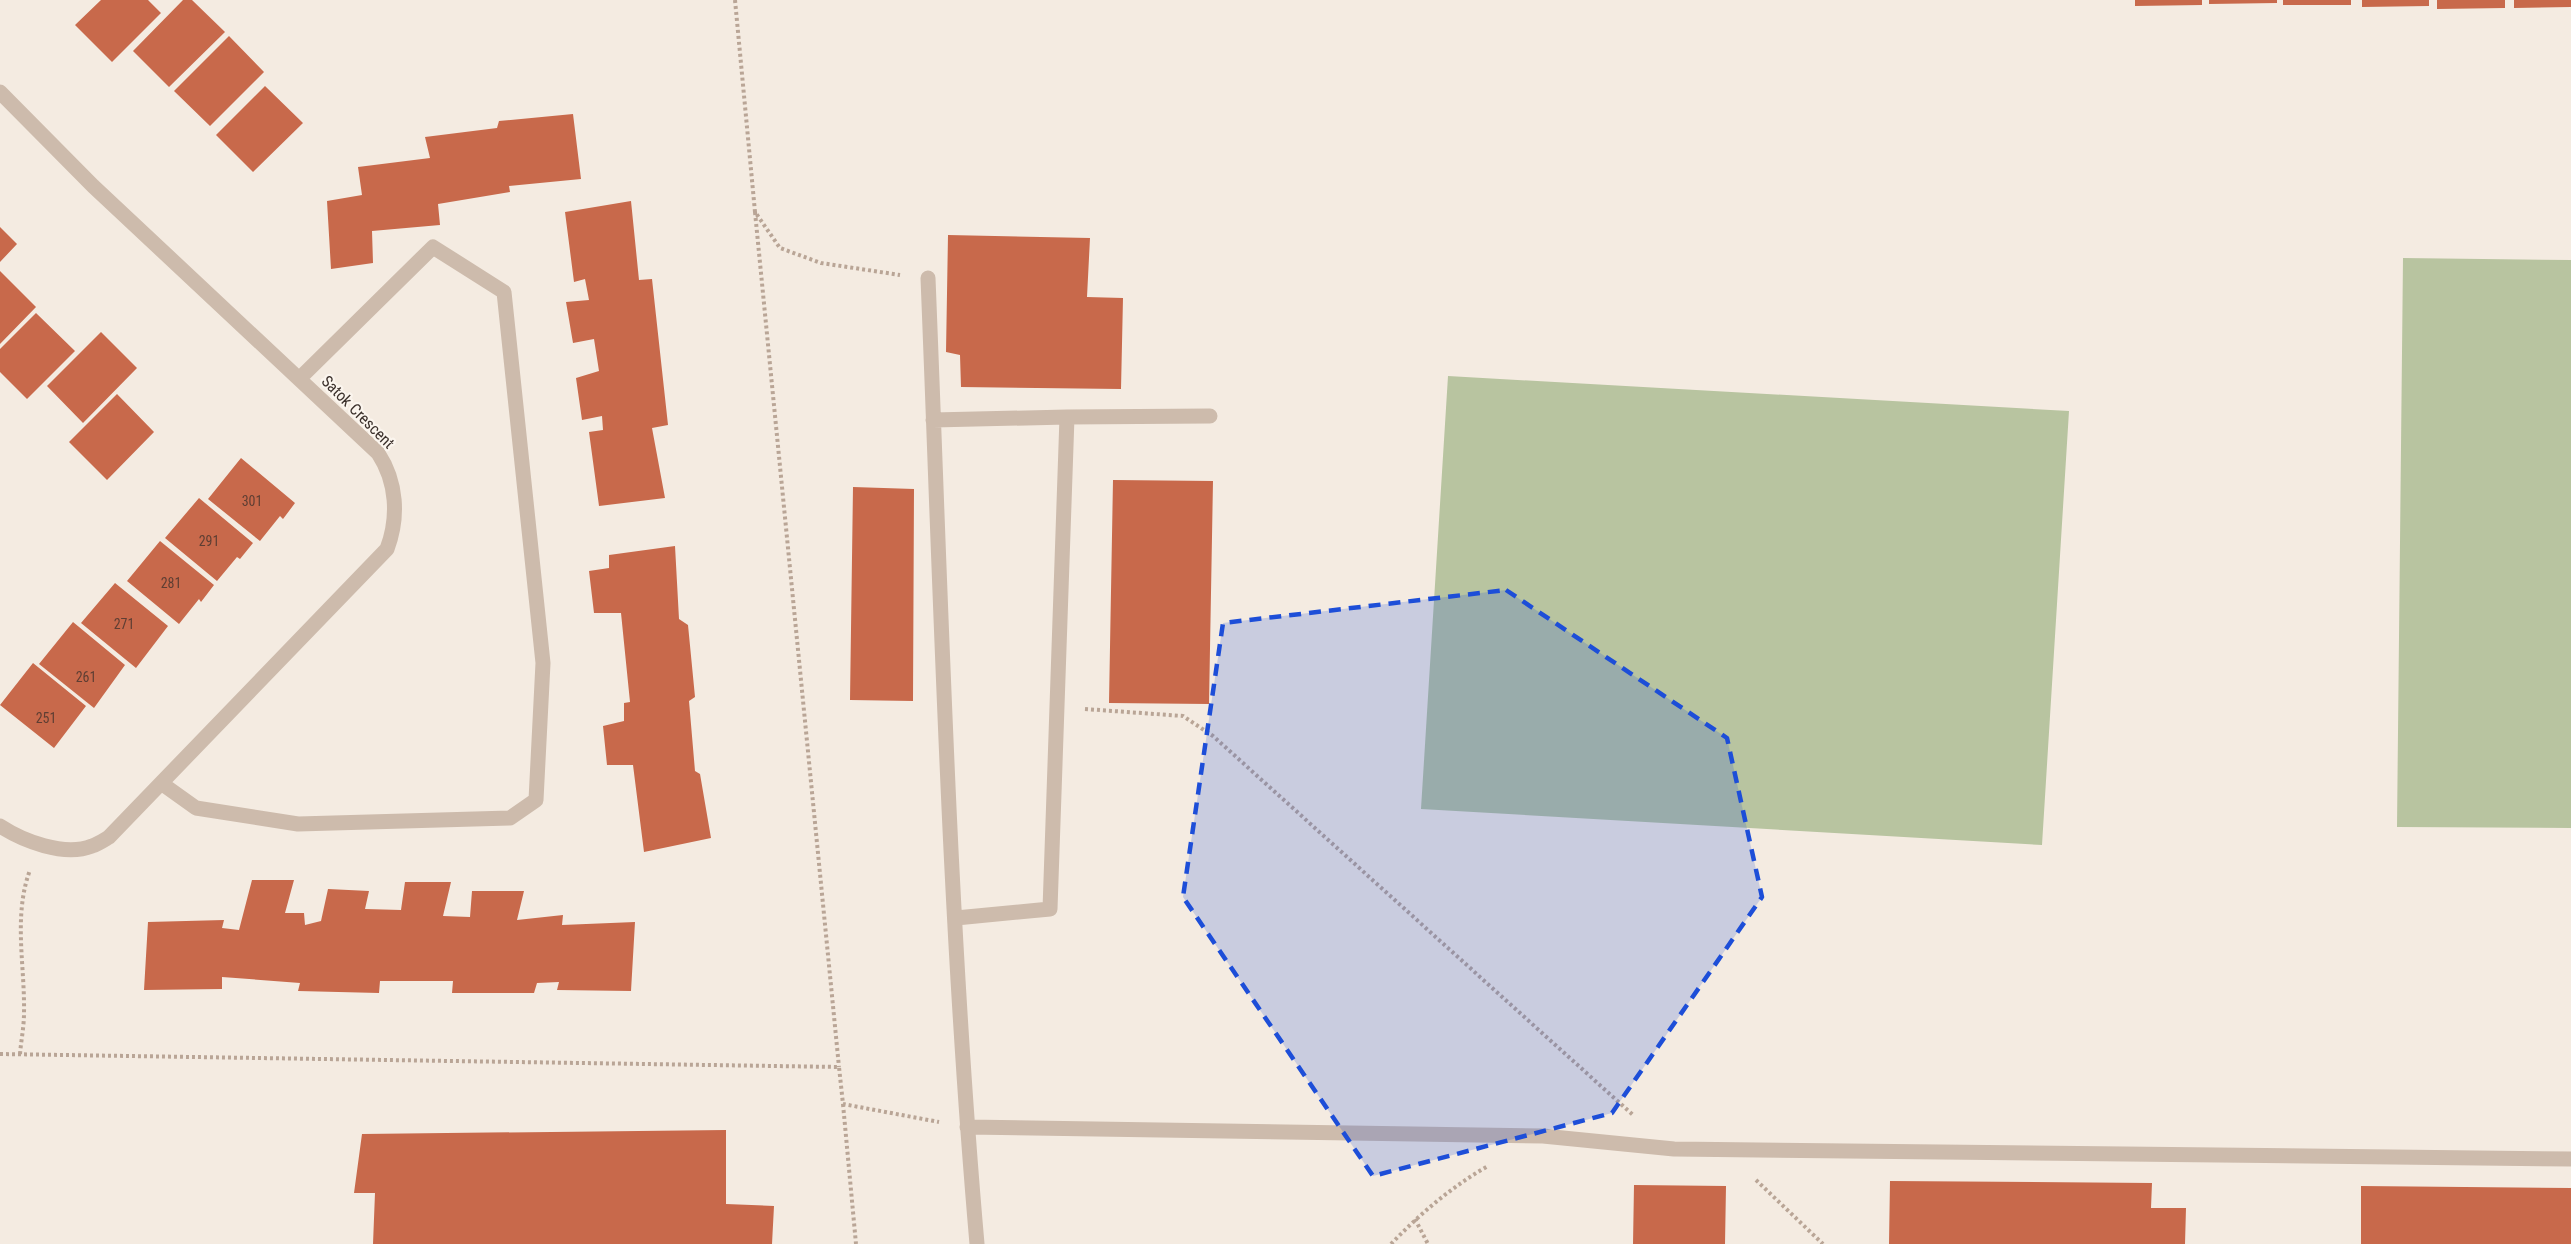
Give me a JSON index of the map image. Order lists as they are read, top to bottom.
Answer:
{
  "streets": {
    "street": ["Satok Crescent"]
  },
  "house_numbers": [
    "301",
    "291",
    "281",
    "271",
    "261",
    "251"
  ]
}
